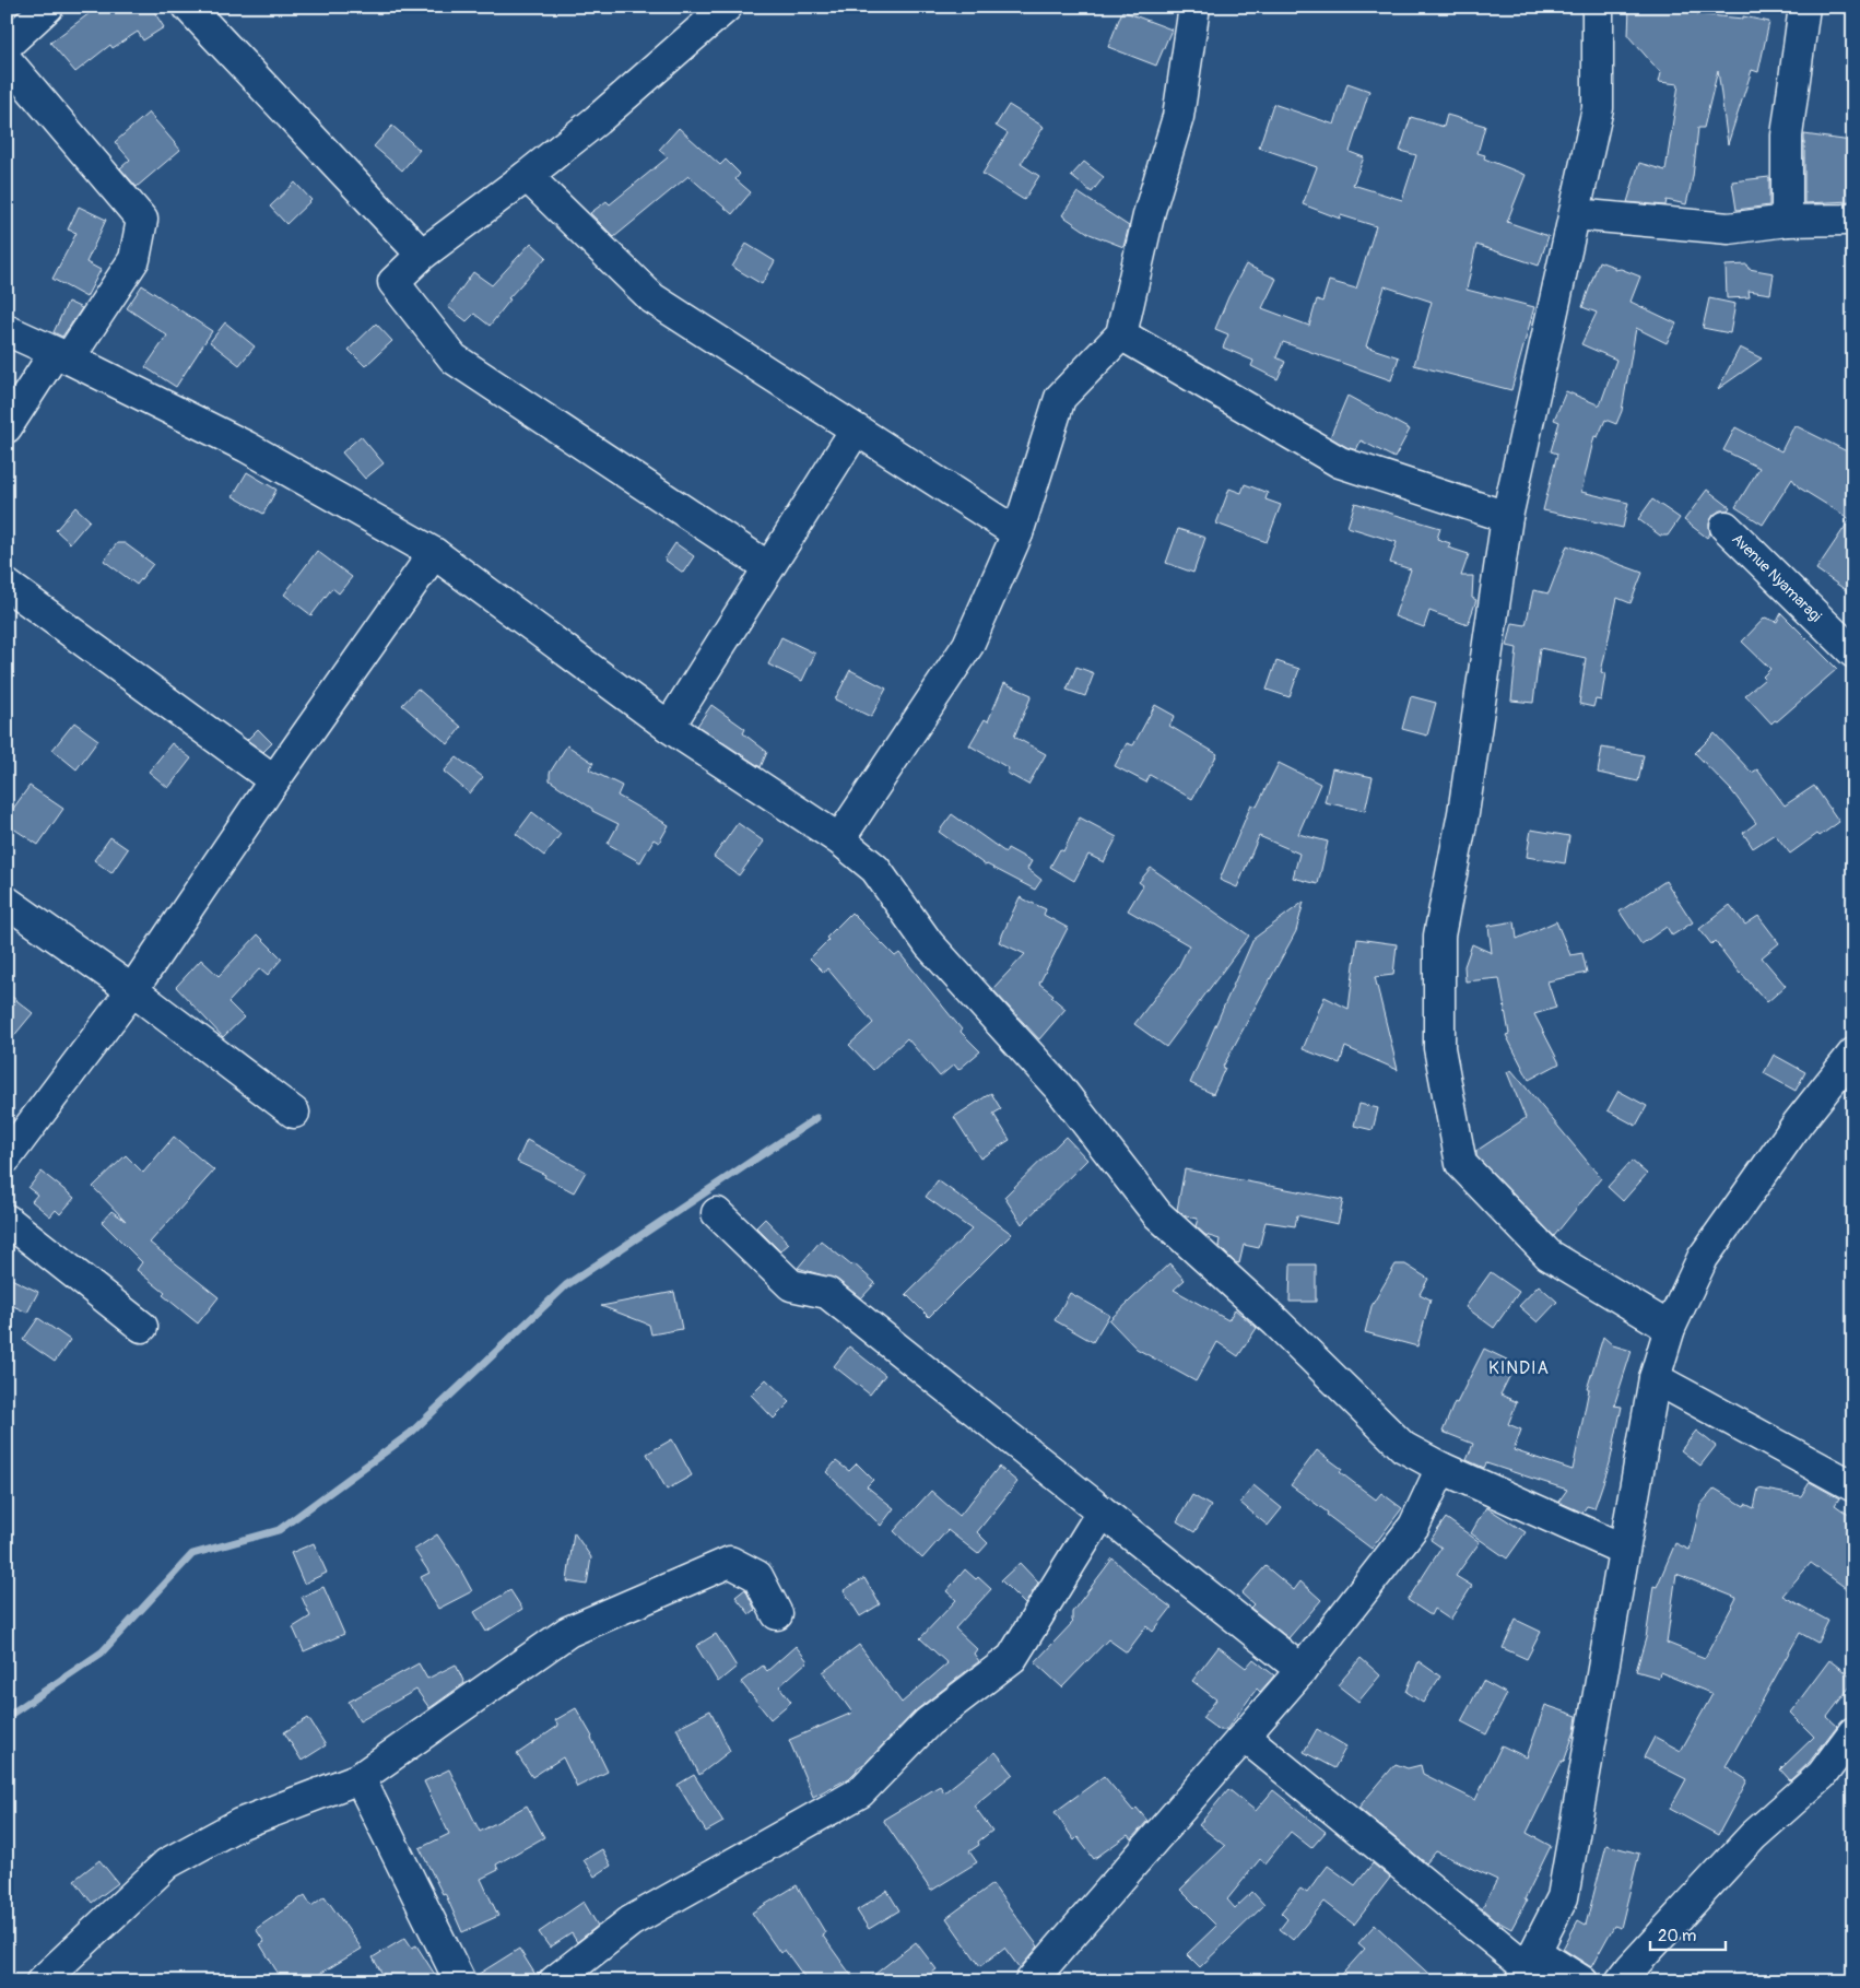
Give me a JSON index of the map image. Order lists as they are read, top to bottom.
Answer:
{
  "streets": {
    "street": ["Avenue Nyamaragi"]
  },
  "districts": ["KINDIA"],
  "scale_bar": "20 m"
}
